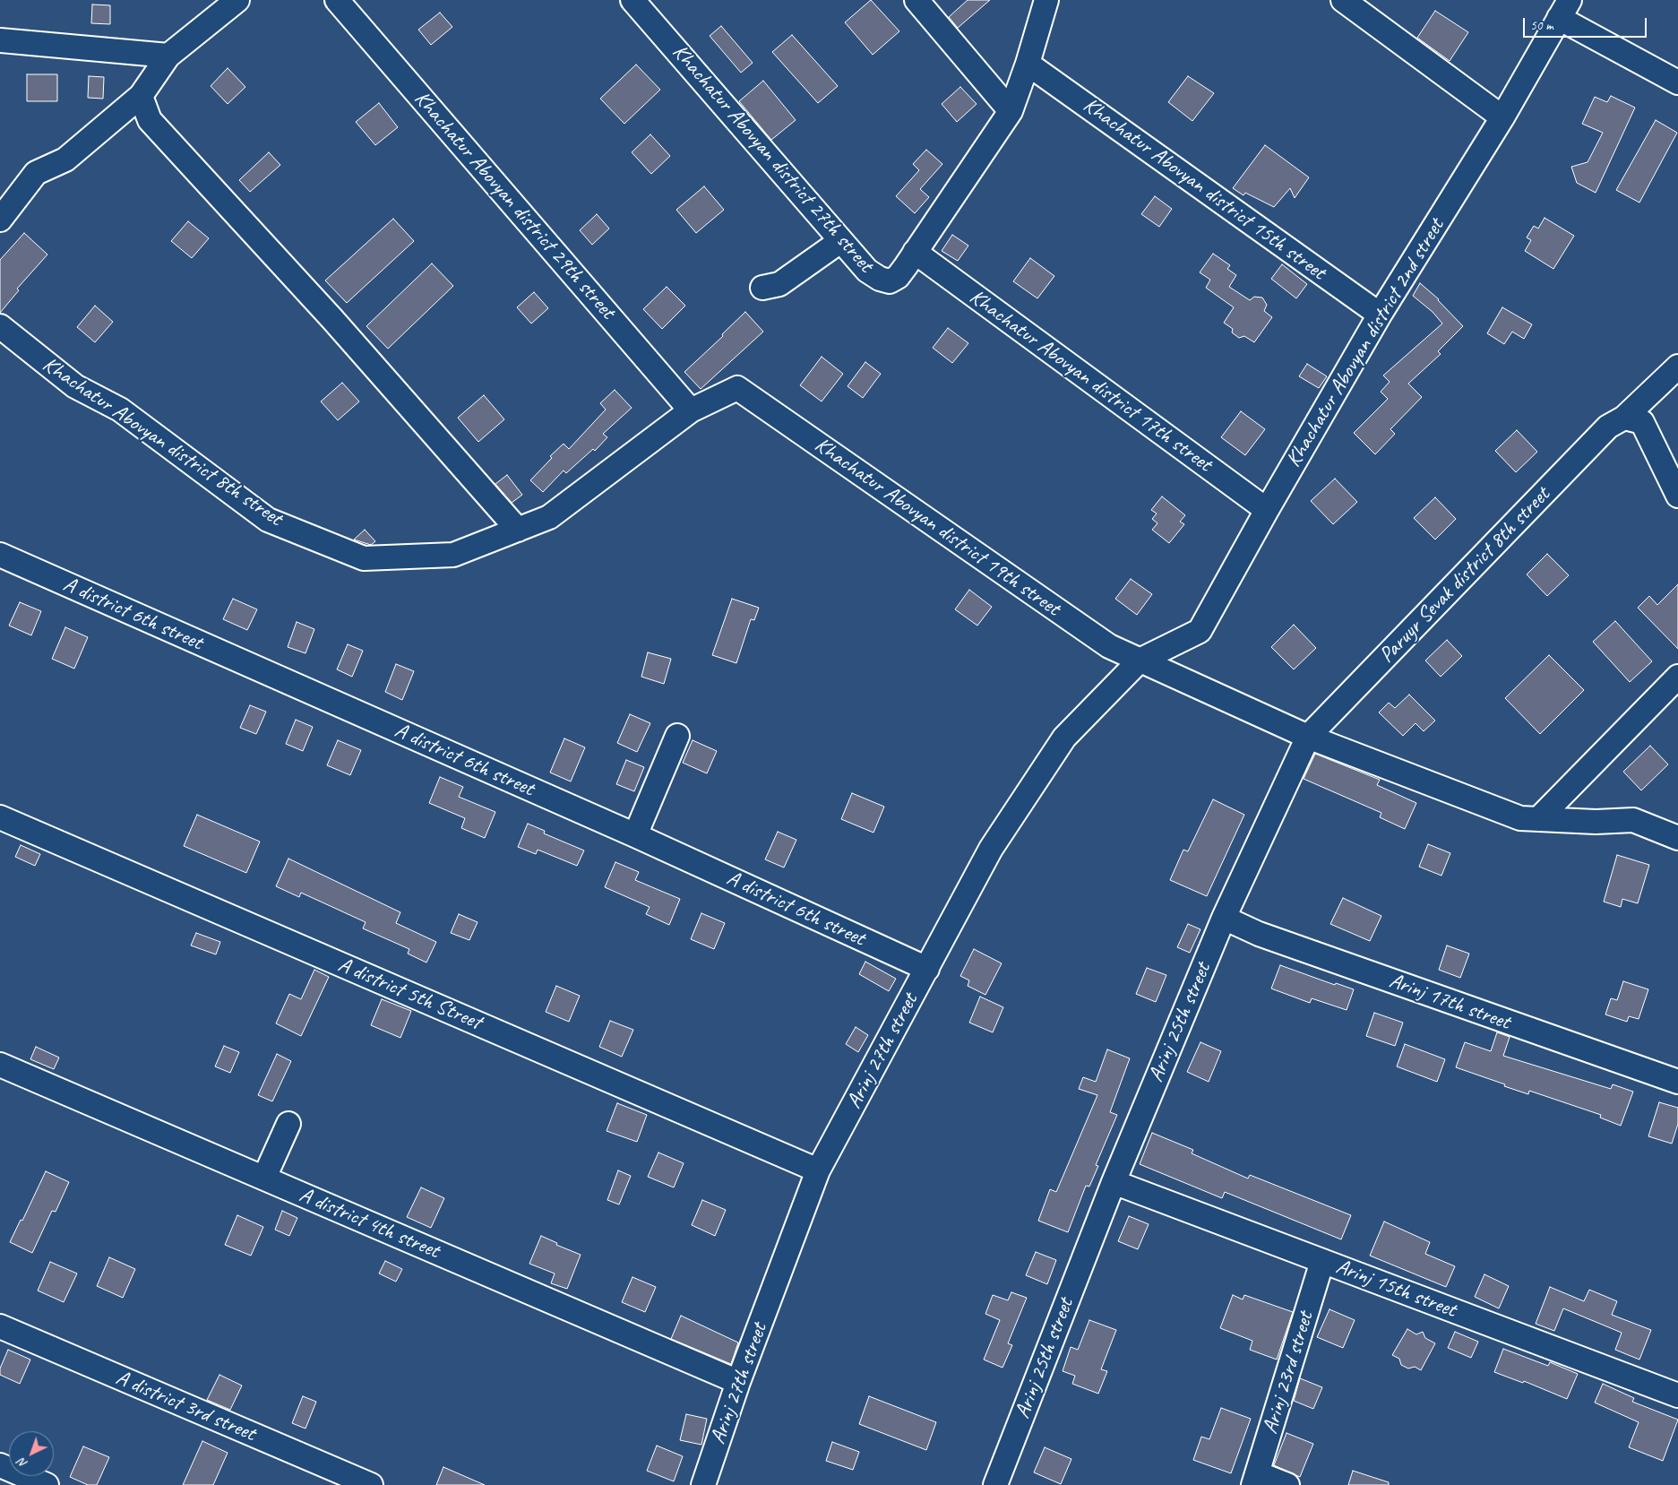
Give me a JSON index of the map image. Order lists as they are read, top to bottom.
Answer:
{
  "streets": {
    "street": [
      "Khachatur Abovyan district 27th street",
      "Khachatur Abovyan district 15th street",
      "Khachatur Abovyan district 29th street",
      "Khachatur Abovyan district 2nd street",
      "Khachatur Abovyan district 17th street",
      "Khachatur Abovyan district 8th street",
      "Khachatur Abovyan district 19th street",
      "Paruyr Sevak district 8th street",
      "A district 6th street",
      "A district 5th Street",
      "Arinj 17th street",
      "Arinj 25th street",
      "Arinj 27th street",
      "A district 4th street",
      "Arinj 15th street",
      "Arinj 23rd street",
      "A district 3rd street"
    ]
  },
  "crossings": [
    ["Khachatur Abovyan district 27th street", "Khachatur Abovyan district 17th street"],
    ["Khachatur Abovyan district 15th street", "Khachatur Abovyan district 2nd street"],
    ["Khachatur Abovyan district 29th street", "Khachatur Abovyan district 8th street"],
    ["Khachatur Abovyan district 2nd street", "Khachatur Abovyan district 17th street"],
    ["Khachatur Abovyan district 2nd street", "Khachatur Abovyan district 19th street"],
    ["Khachatur Abovyan district 2nd street", "Arinj 27th street"],
    ["Khachatur Abovyan district 8th street", "Khachatur Abovyan district 19th street"],
    ["Khachatur Abovyan district 19th street", "Arinj 27th street"],
    ["Paruyr Sevak district 8th street", "Arinj 25th street"],
    ["A district 6th street", "Arinj 27th street"],
    ["A district 5th Street", "Arinj 27th street"],
    ["Arinj 17th street", "Arinj 25th street"],
    ["Arinj 25th street", "Arinj 15th street"],
    ["Arinj 27th street", "A district 4th street"],
    ["Arinj 15th street", "Arinj 23rd street"]
  ],
  "scale_bar": "50 m",
  "north": "bottom left"
}
